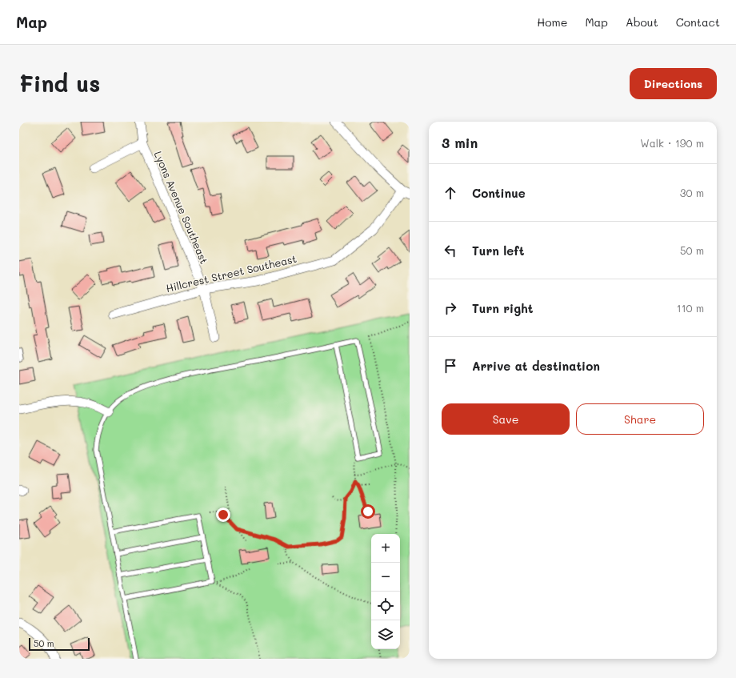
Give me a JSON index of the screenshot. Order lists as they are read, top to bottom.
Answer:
{
  "streets": {
    "street": ["Lyons Avenue Southeast", "Hillcrest Street Southeast"]
  },
  "crossings": [
    ["Lyons Avenue Southeast", "Hillcrest Street Southeast"]
  ],
  "scale_bar": "50 m",
  "page": {
    "header": "Map",
    "nav": [
      "Home",
      "Map",
      "About",
      "Contact"
    ],
    "buttons": [
      "Directions",
      ["Save", "Share"]
    ],
    "title": "Find us",
    "heading": ["3 min", "Walk · 190 m"],
    "list": [
      ["Continue", "30 m"],
      ["Turn left", "50 m"],
      ["Turn right", "110 m"],
      "Arrive at destination"
    ],
    "map_buttons": ["+", "−"],
    "scale": "50 m"
  }
}
